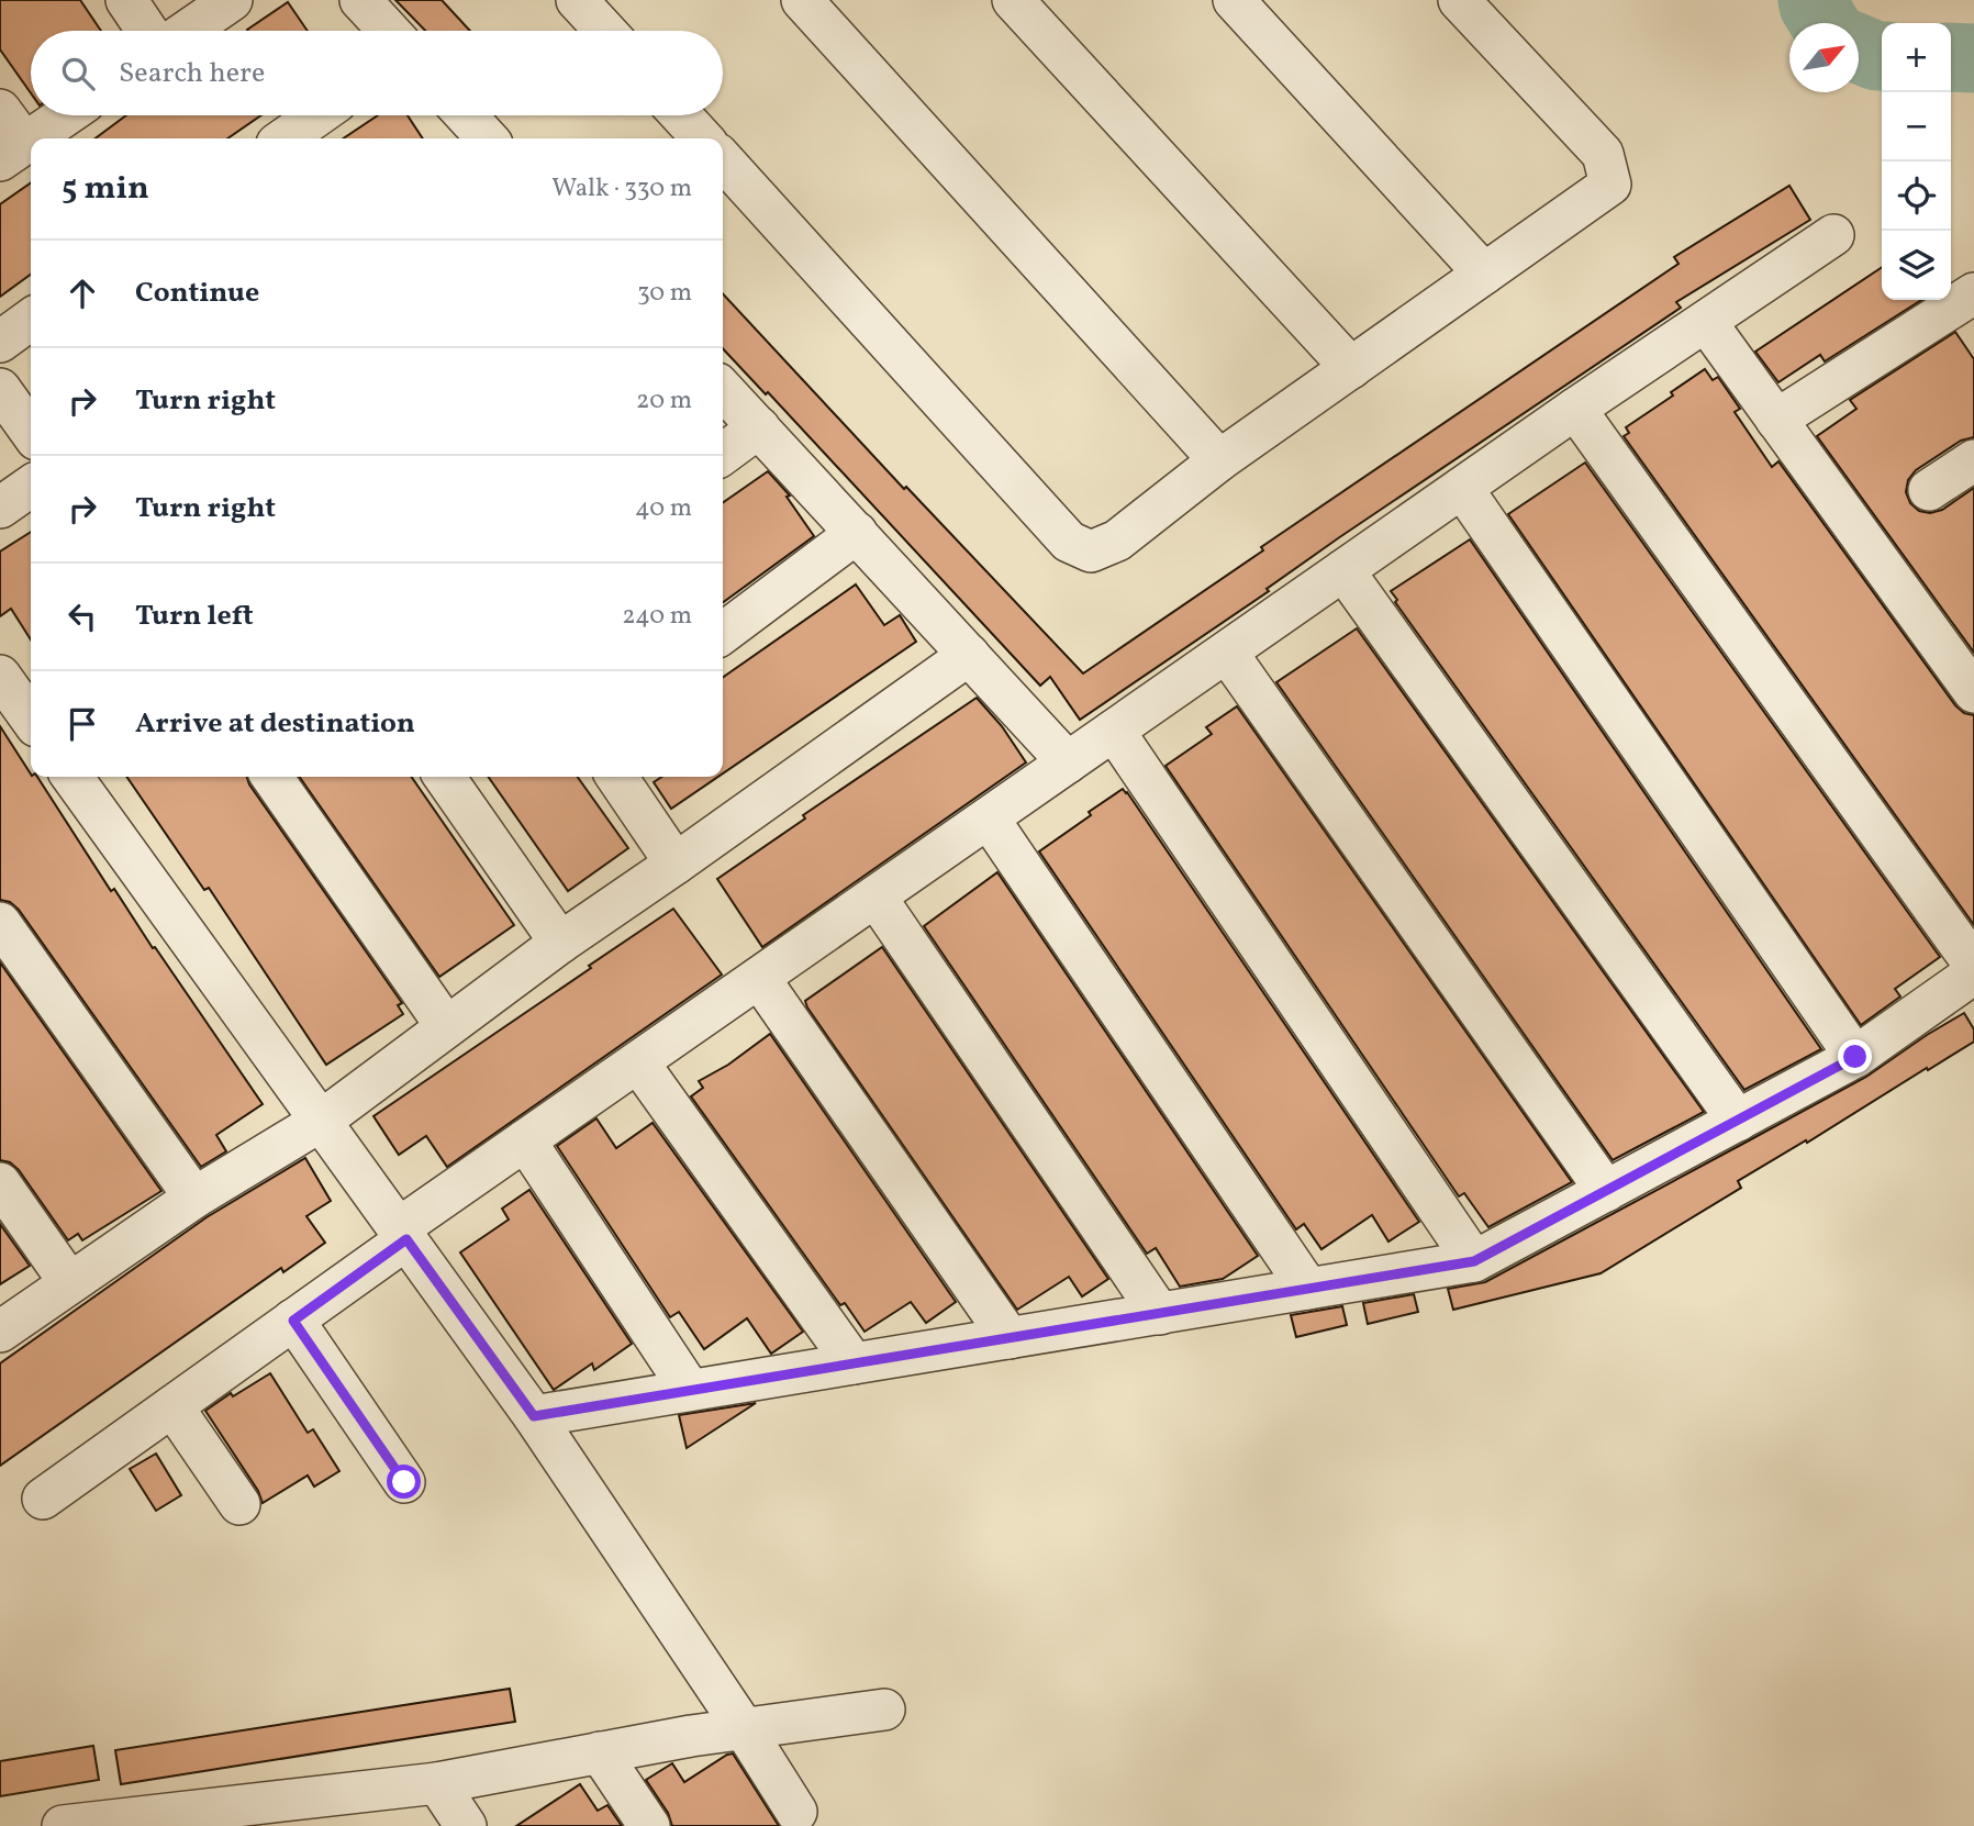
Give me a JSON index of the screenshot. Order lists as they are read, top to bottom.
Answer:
{
  "north": "top right",
  "page": {
    "map_buttons": ["+", "−"],
    "search": "Search here",
    "heading": ["5 min", "Walk · 330 m"],
    "list": [
      ["Continue", "30 m"],
      ["Turn right", "20 m"],
      ["Turn right", "40 m"],
      ["Turn left", "240 m"],
      "Arrive at destination"
    ]
  }
}
